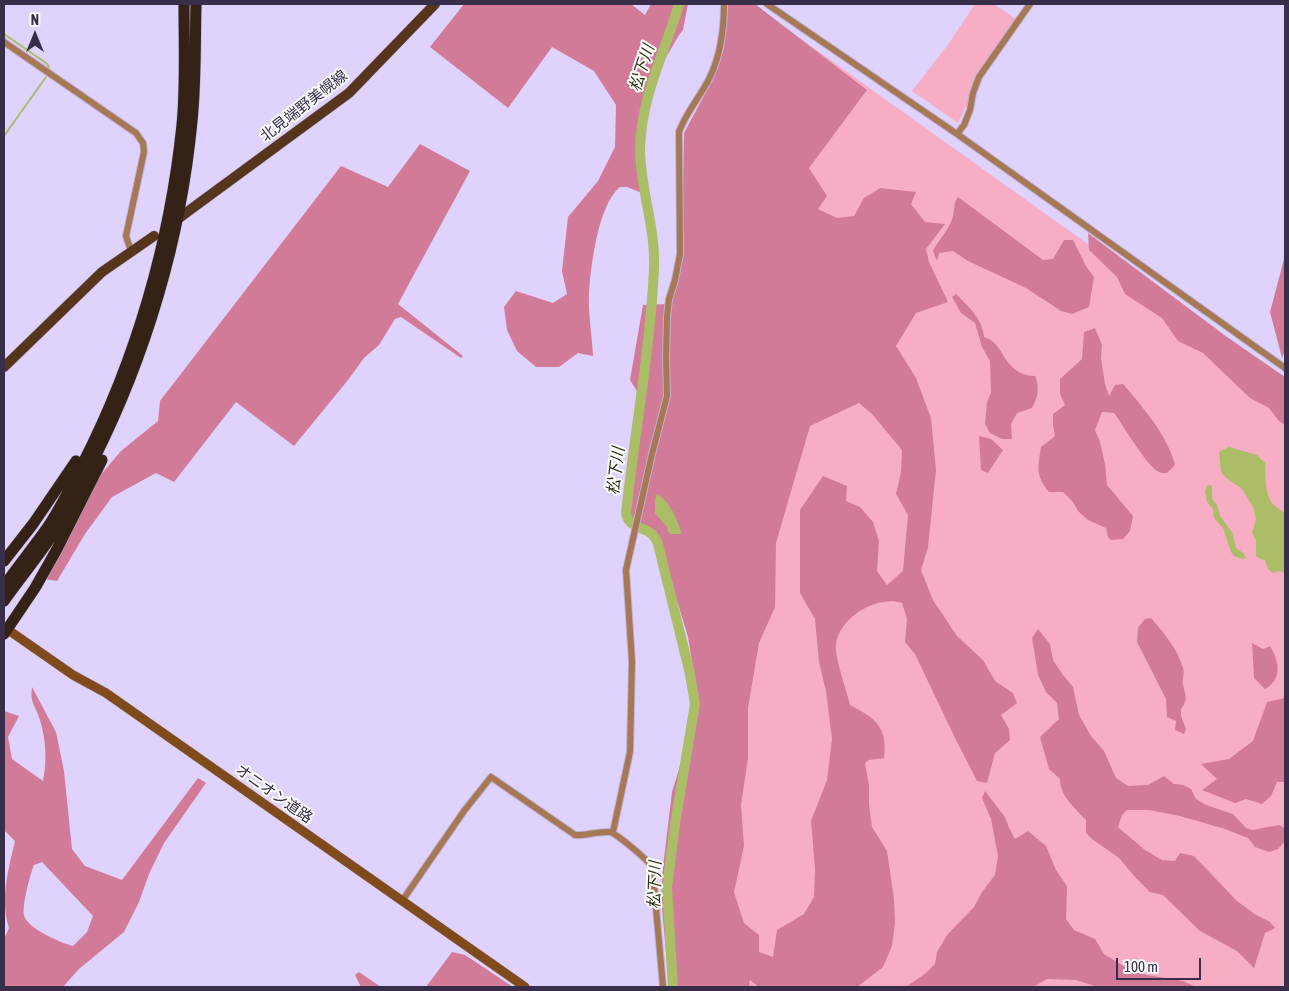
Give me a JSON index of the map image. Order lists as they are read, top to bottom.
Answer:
{
  "streets": {
    "main road": ["北見端野美幌線"],
    "street": ["オニオン道路"]
  },
  "water": ["松下川"],
  "scale_bar": "100 m",
  "north": "top"
}
